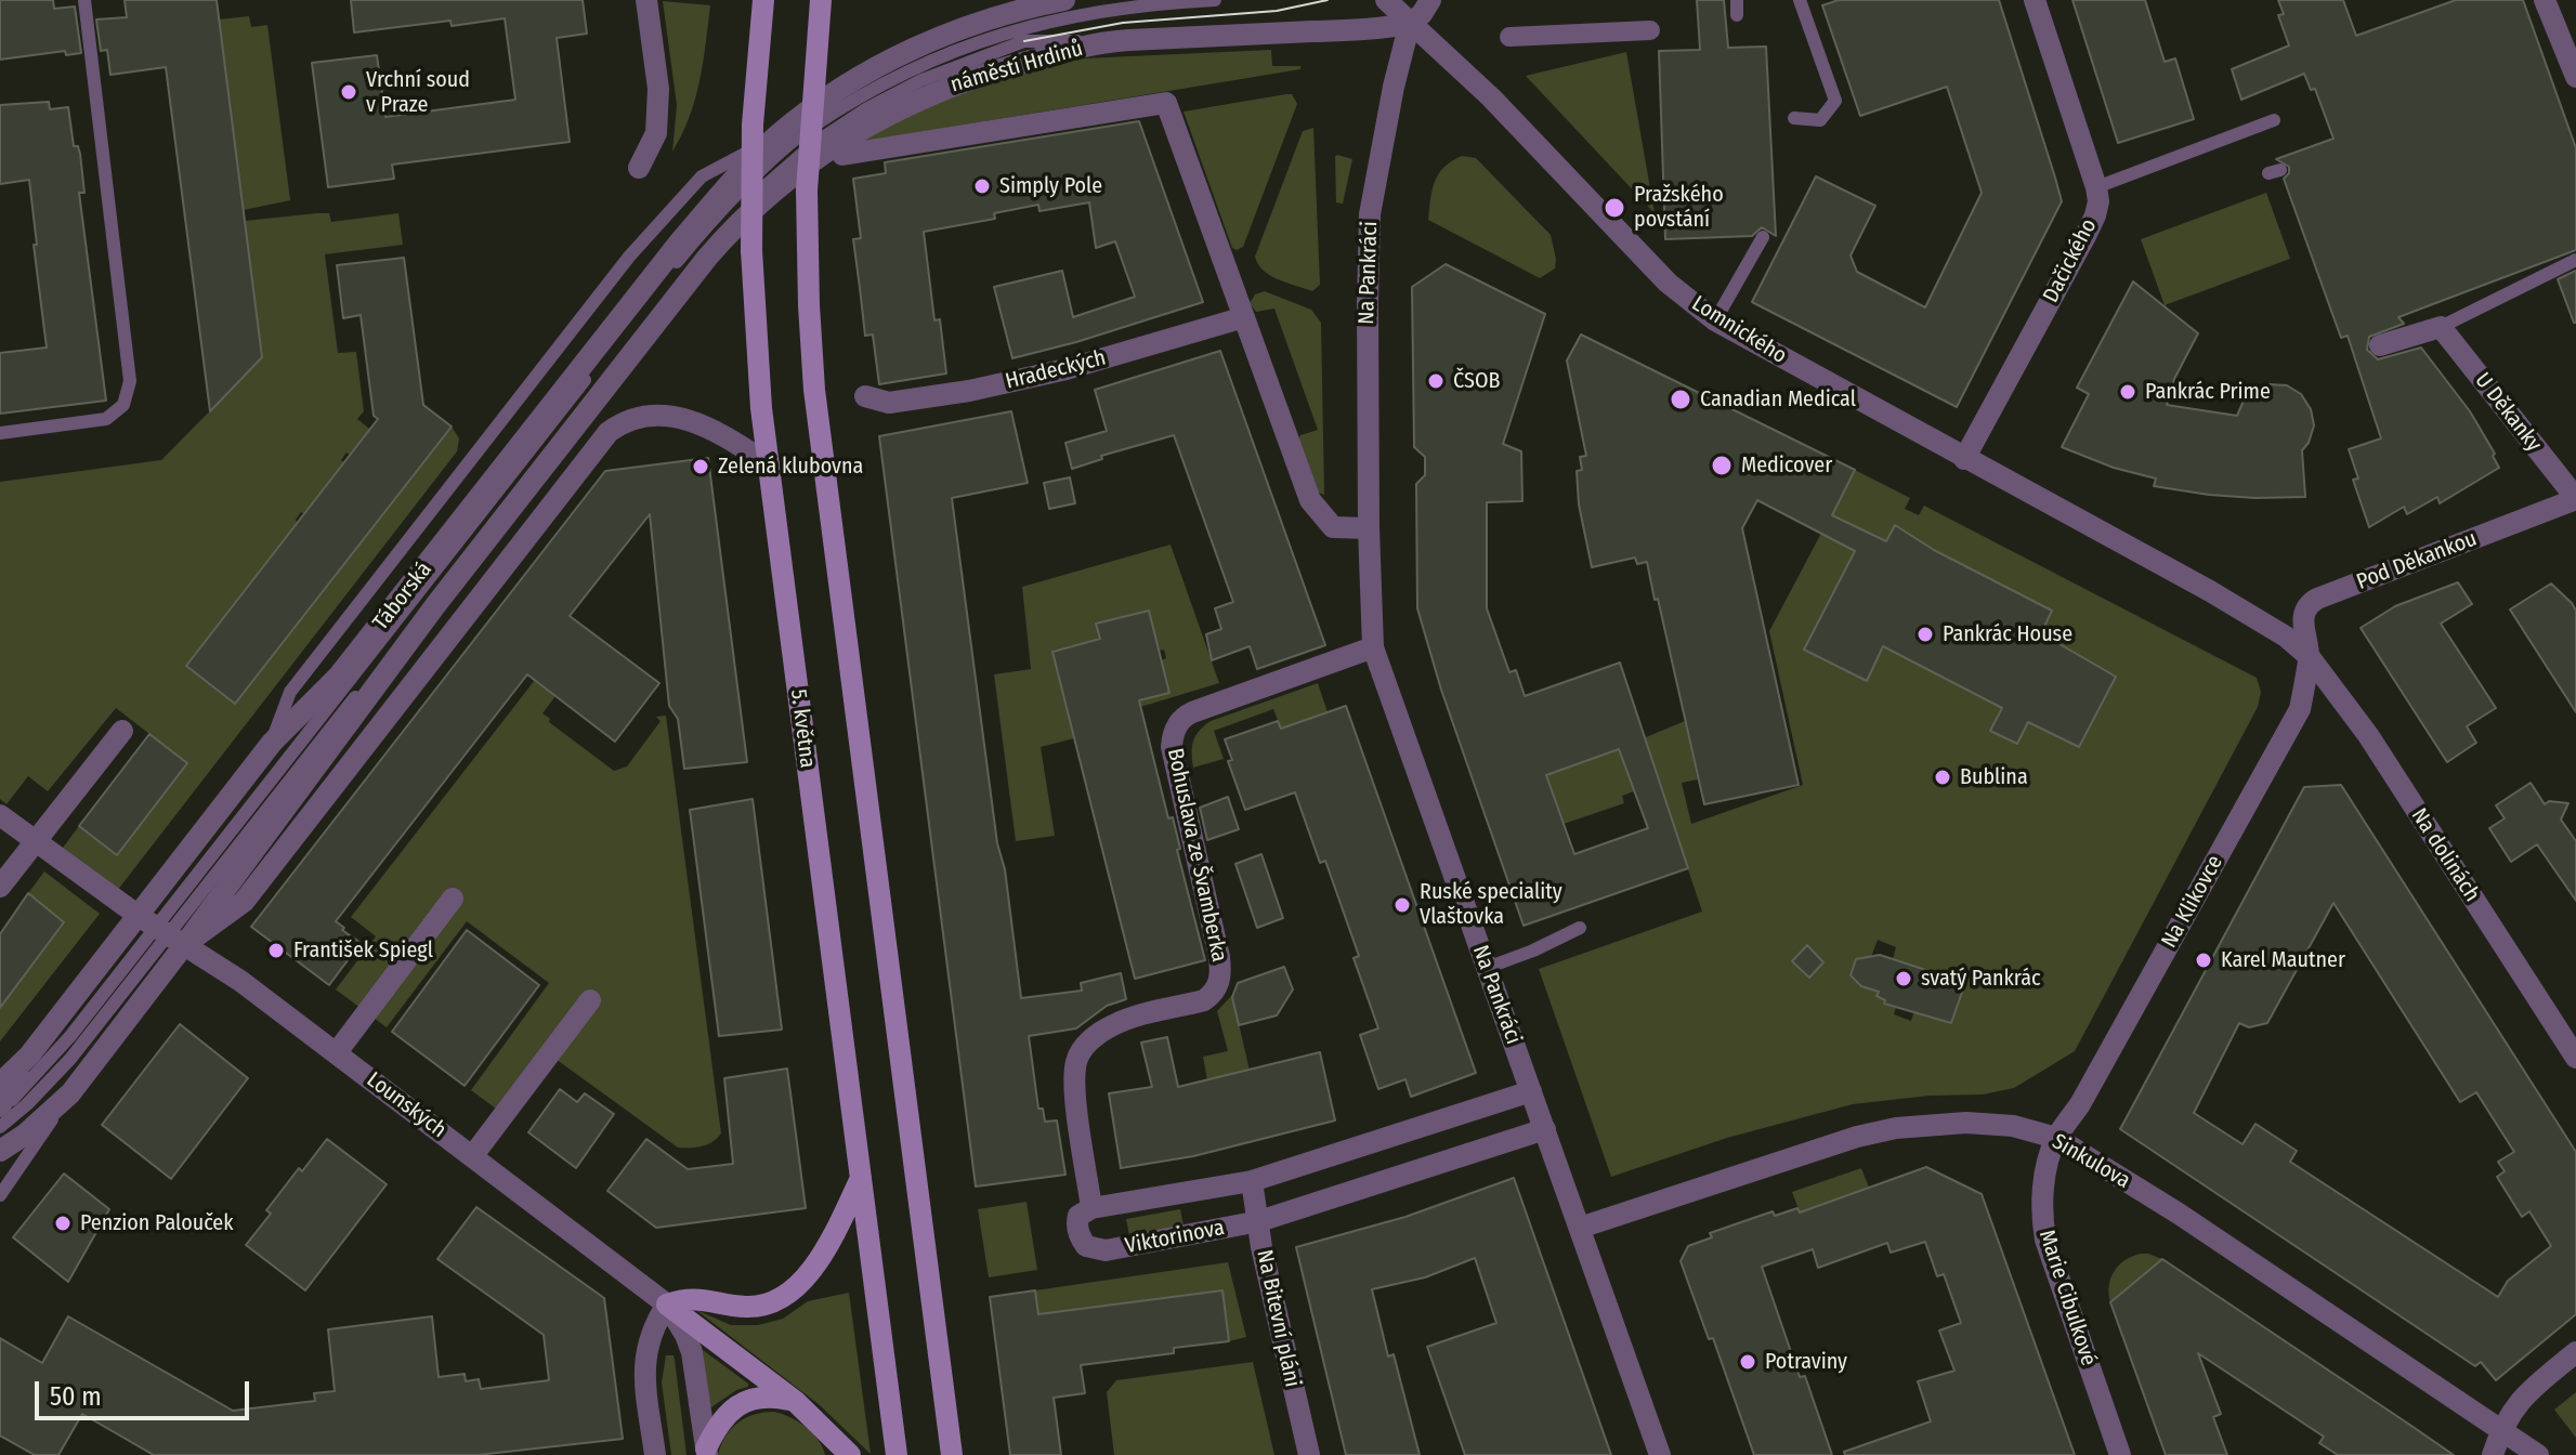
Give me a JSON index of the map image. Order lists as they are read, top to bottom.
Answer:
{
  "streets": {
    "main road": ["5. května"],
    "street": [
      "náměstí Hrdinů",
      "Dačického",
      "Na Pankráci",
      "Lomnického",
      "Hradeckých",
      "U Děkanky",
      "Pod Děkankou",
      "Táborská",
      "Bohuslava ze Švamberka",
      "Na dolinách",
      "Na Klikovce",
      "Lounských",
      "Sinkulova",
      "Viktorinova",
      "Marie Cibulkové",
      "Na Bitevní pláni"
    ]
  },
  "crossings": [
    ["náměstí Hrdinů", "Na Pankráci"],
    ["náměstí Hrdinů", "Lomnického"],
    ["náměstí Hrdinů", "Táborská"],
    ["Dačického", "Lomnického"],
    ["Na Pankráci", "Lomnického"],
    ["Na Pankráci", "Bohuslava ze Švamberka"],
    ["Na Pankráci", "Sinkulova"],
    ["Na Pankráci", "Viktorinova"],
    ["Lomnického", "Pod Děkankou"],
    ["Lomnického", "Na dolinách"],
    ["Lomnického", "Na Klikovce"],
    ["U Děkanky", "Pod Děkankou"],
    ["Pod Děkankou", "Na dolinách"],
    ["Pod Děkankou", "Na Klikovce"],
    ["Táborská", "5. května"],
    ["Táborská", "Lounských"],
    ["Bohuslava ze Švamberka", "Viktorinova"],
    ["Na dolinách", "Na Klikovce"],
    ["Na Klikovce", "Sinkulova"],
    ["Na Klikovce", "Marie Cibulkové"],
    ["Sinkulova", "Marie Cibulkové"],
    ["Viktorinova", "Na Bitevní pláni"]
  ],
  "places": [
    "Vrchní soud v Praze",
    "Simply Pole",
    "Pražského povstání",
    "ČSOB",
    "Pankrác Prime",
    "Canadian Medical",
    "Medicover",
    "Zelená klubovna",
    "Pankrác House",
    "Bublina",
    "Ruské speciality Vlaštovka",
    "František Spiegl",
    "Karel Mautner",
    "svatý Pankrác",
    "Penzion Palouček",
    "Potraviny"
  ],
  "scale_bar": "50 m"
}
